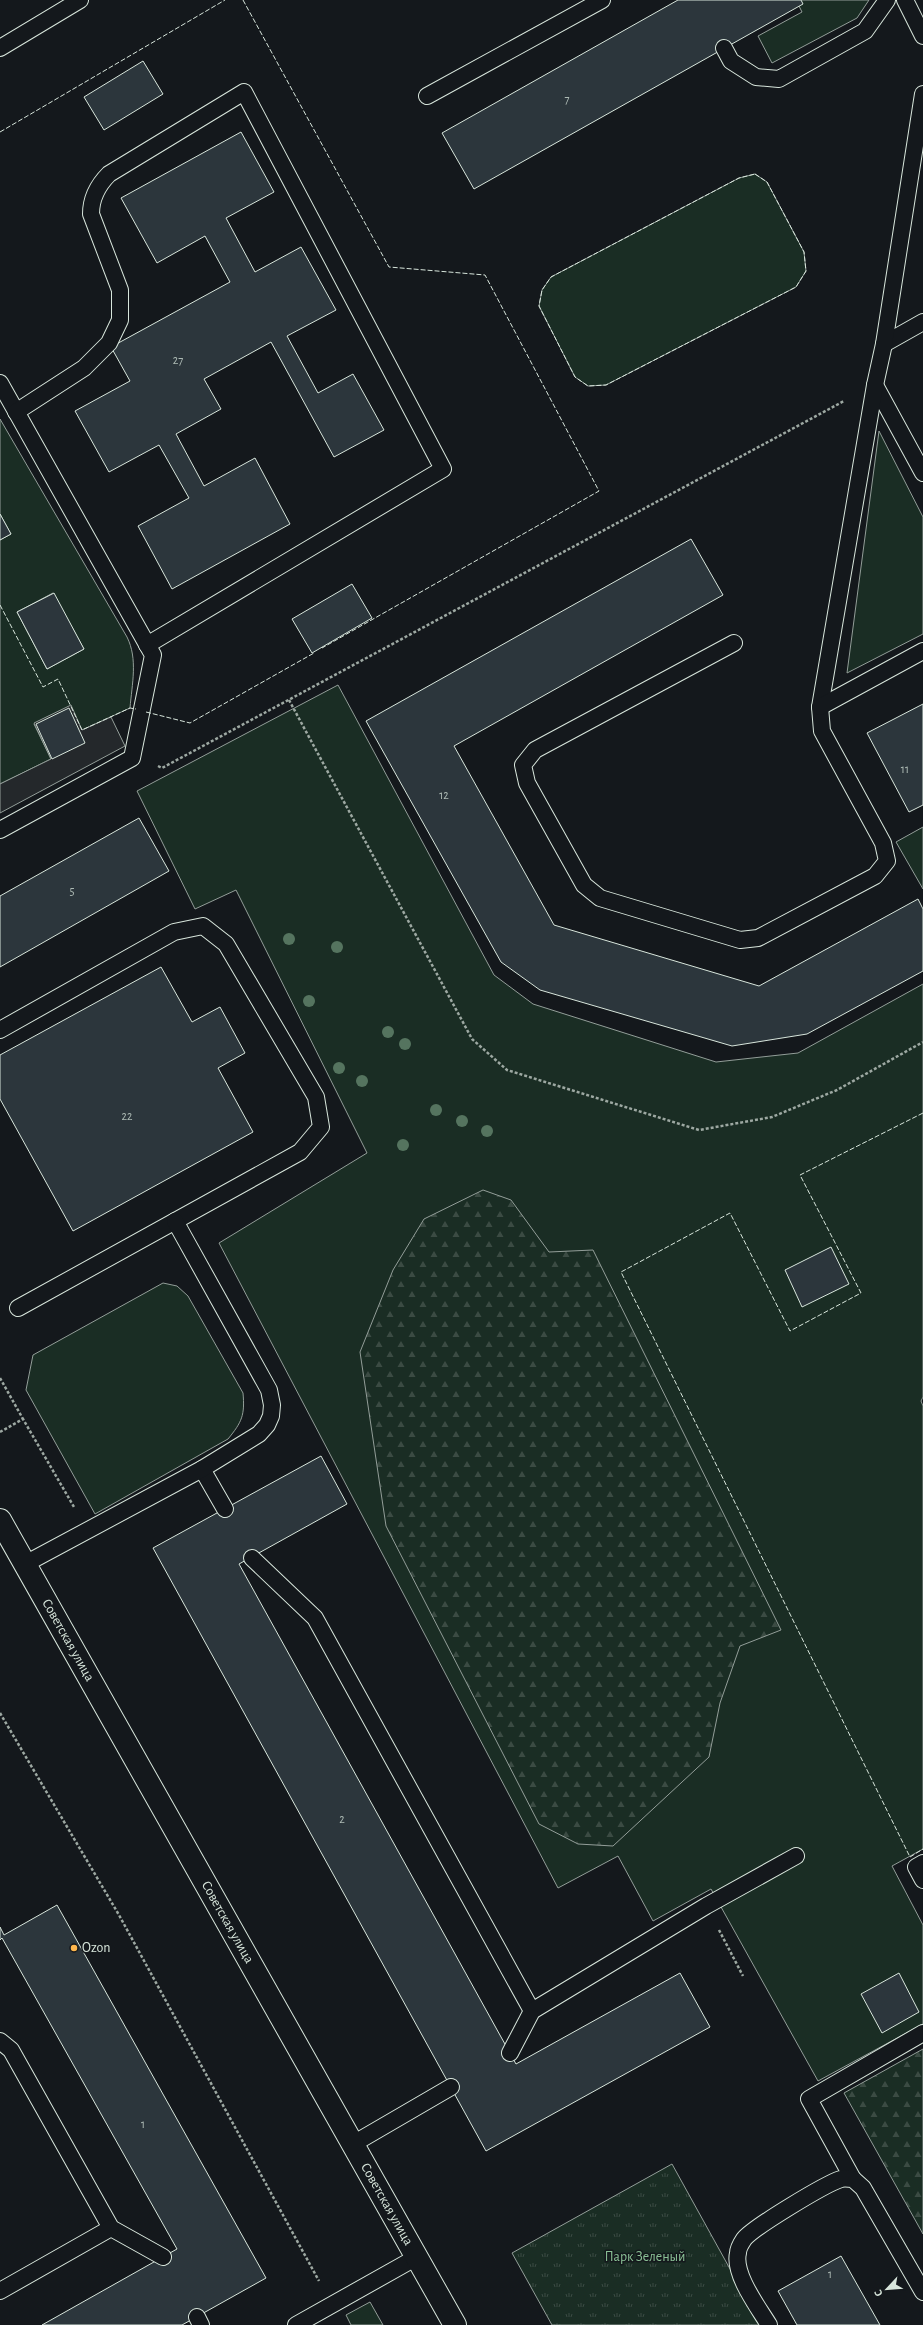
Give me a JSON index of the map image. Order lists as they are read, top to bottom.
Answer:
{
  "streets": {
    "street": ["Советская улица"]
  },
  "parks": ["Парк Зеленый"],
  "places": ["Ozon"],
  "house_numbers": [
    "7",
    "27",
    "11",
    "12",
    "5",
    "22",
    "2",
    "1",
    "1"
  ],
  "north": "bottom left"
}
